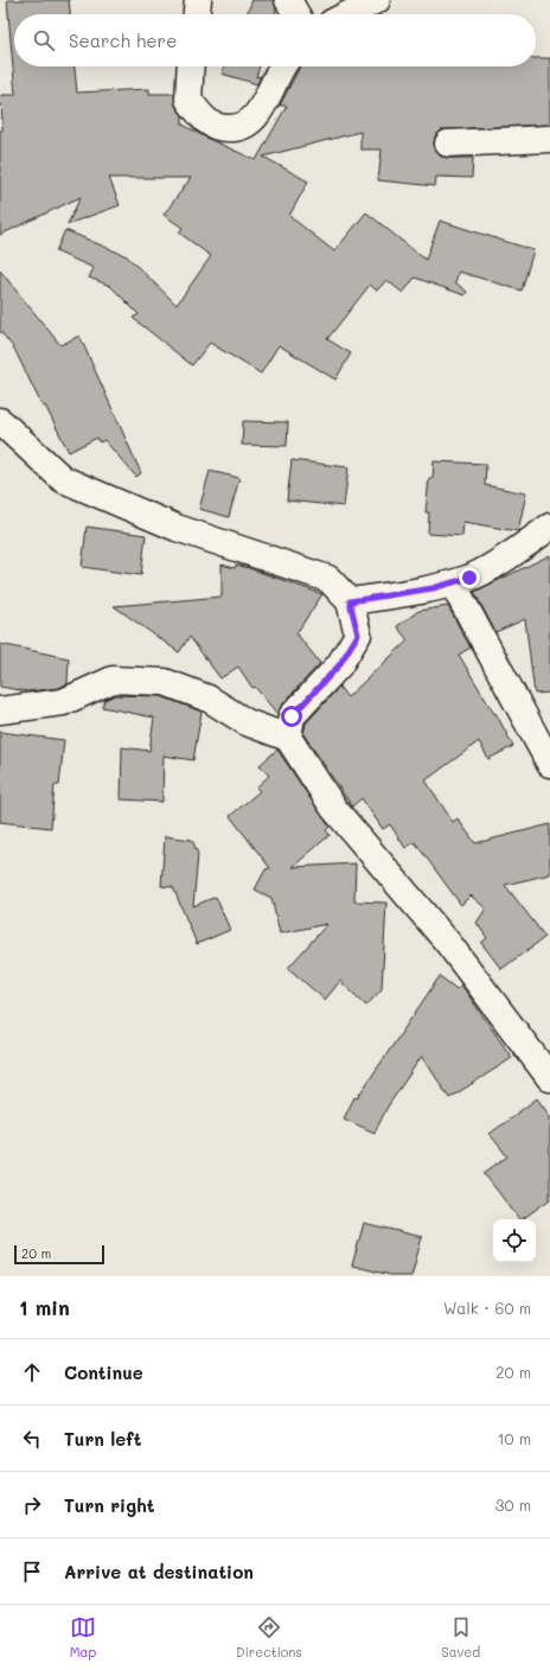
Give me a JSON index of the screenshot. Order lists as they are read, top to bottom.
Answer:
{
  "scale_bar": "20 m",
  "page": {
    "search": "Search here",
    "scale": "20 m",
    "heading": ["1 min", "Walk · 60 m"],
    "list": [
      ["Continue", "20 m"],
      ["Turn left", "10 m"],
      ["Turn right", "30 m"],
      "Arrive at destination"
    ],
    "nav": ["Map", "Directions", "Saved"]
  }
}
